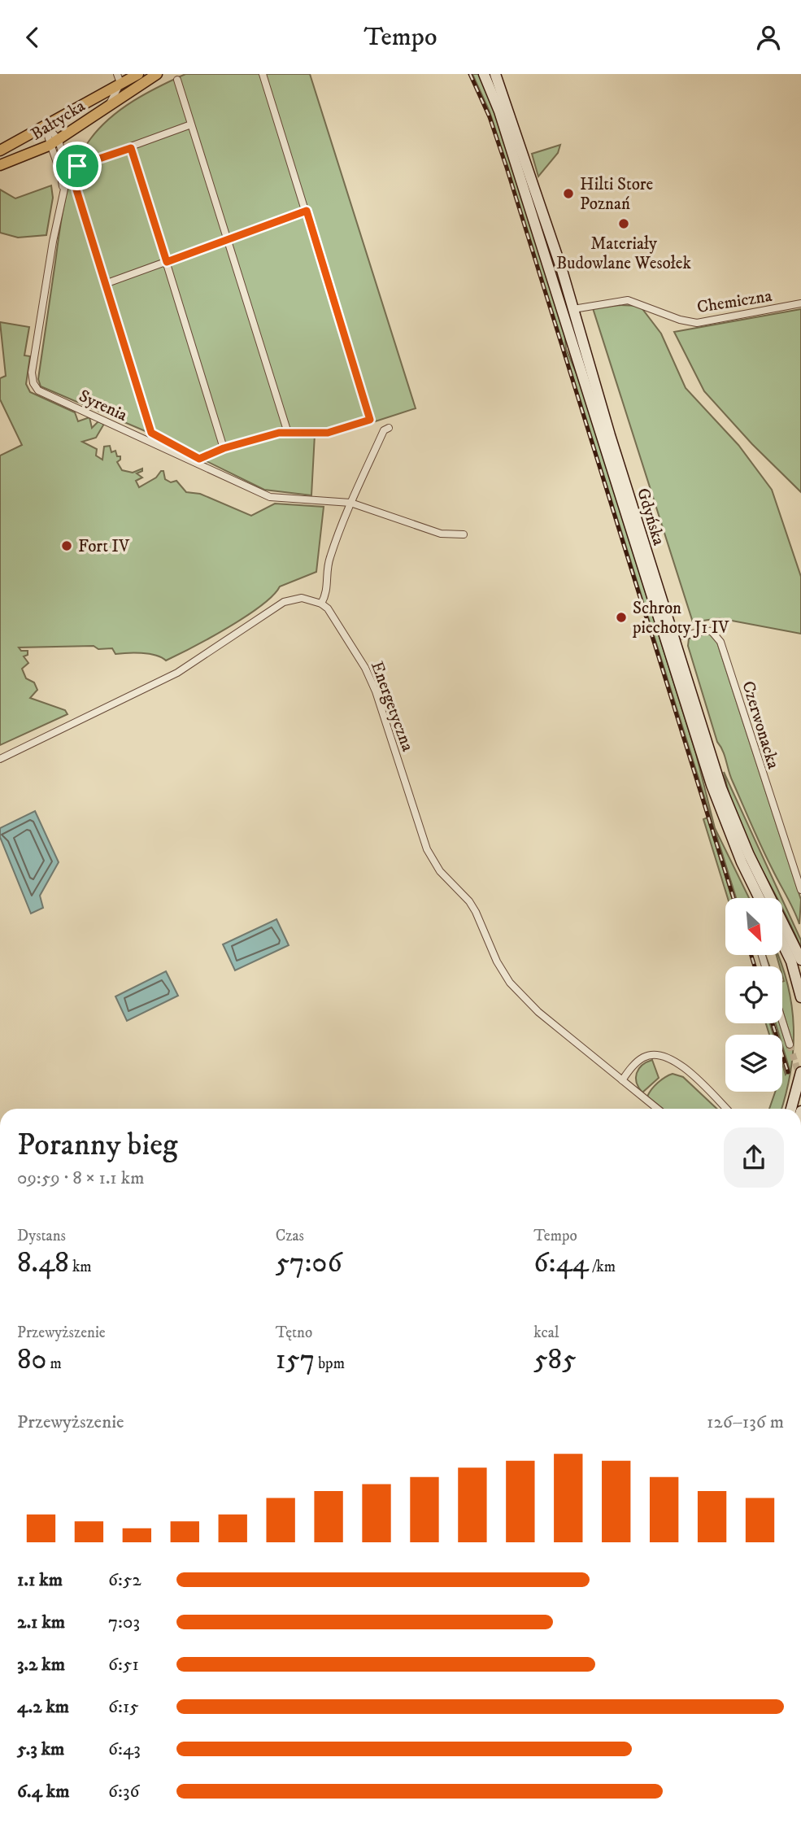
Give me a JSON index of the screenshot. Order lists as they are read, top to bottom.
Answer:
{
  "streets": {
    "main road": ["Bałtycka", "Gdyńska"],
    "street": [
      "Chemiczna",
      "Syrenia",
      "Energetyczna",
      "Czerwonacka"
    ]
  },
  "crossings": [
    ["Bałtycka", "Syrenia"],
    ["Chemiczna", "Gdyńska"]
  ],
  "places": [
    "Hilti Store Poznań",
    "Materiały Budowlane Wesołek",
    "Fort IV",
    "Schron piechoty J1 IV"
  ],
  "north": "bottom right",
  "page": {
    "header": "Tempo",
    "heading": ["Poranny bieg", "09:59 · 8 × 1.1 km"],
    "stats": [
      ["Dystans", "8.48 km"],
      ["Czas", "57:06"],
      ["Tempo", "6:44 /km"],
      ["Przewyższenie", "80 m"],
      ["Tętno", "157 bpm"],
      ["kcal", "585"]
    ],
    "chart": ["Przewyższenie", "126–136 m"],
    "list": [
      {
        "name": "1.1 km",
        "note": "6:52"
      },
      {
        "name": "2.1 km",
        "note": "7:03"
      },
      {
        "name": "3.2 km",
        "note": "6:51"
      },
      {
        "name": "4.2 km",
        "note": "6:15"
      },
      {
        "name": "5.3 km",
        "note": "6:43"
      },
      {
        "name": "6.4 km",
        "note": "6:36"
      }
    ]
  }
}
